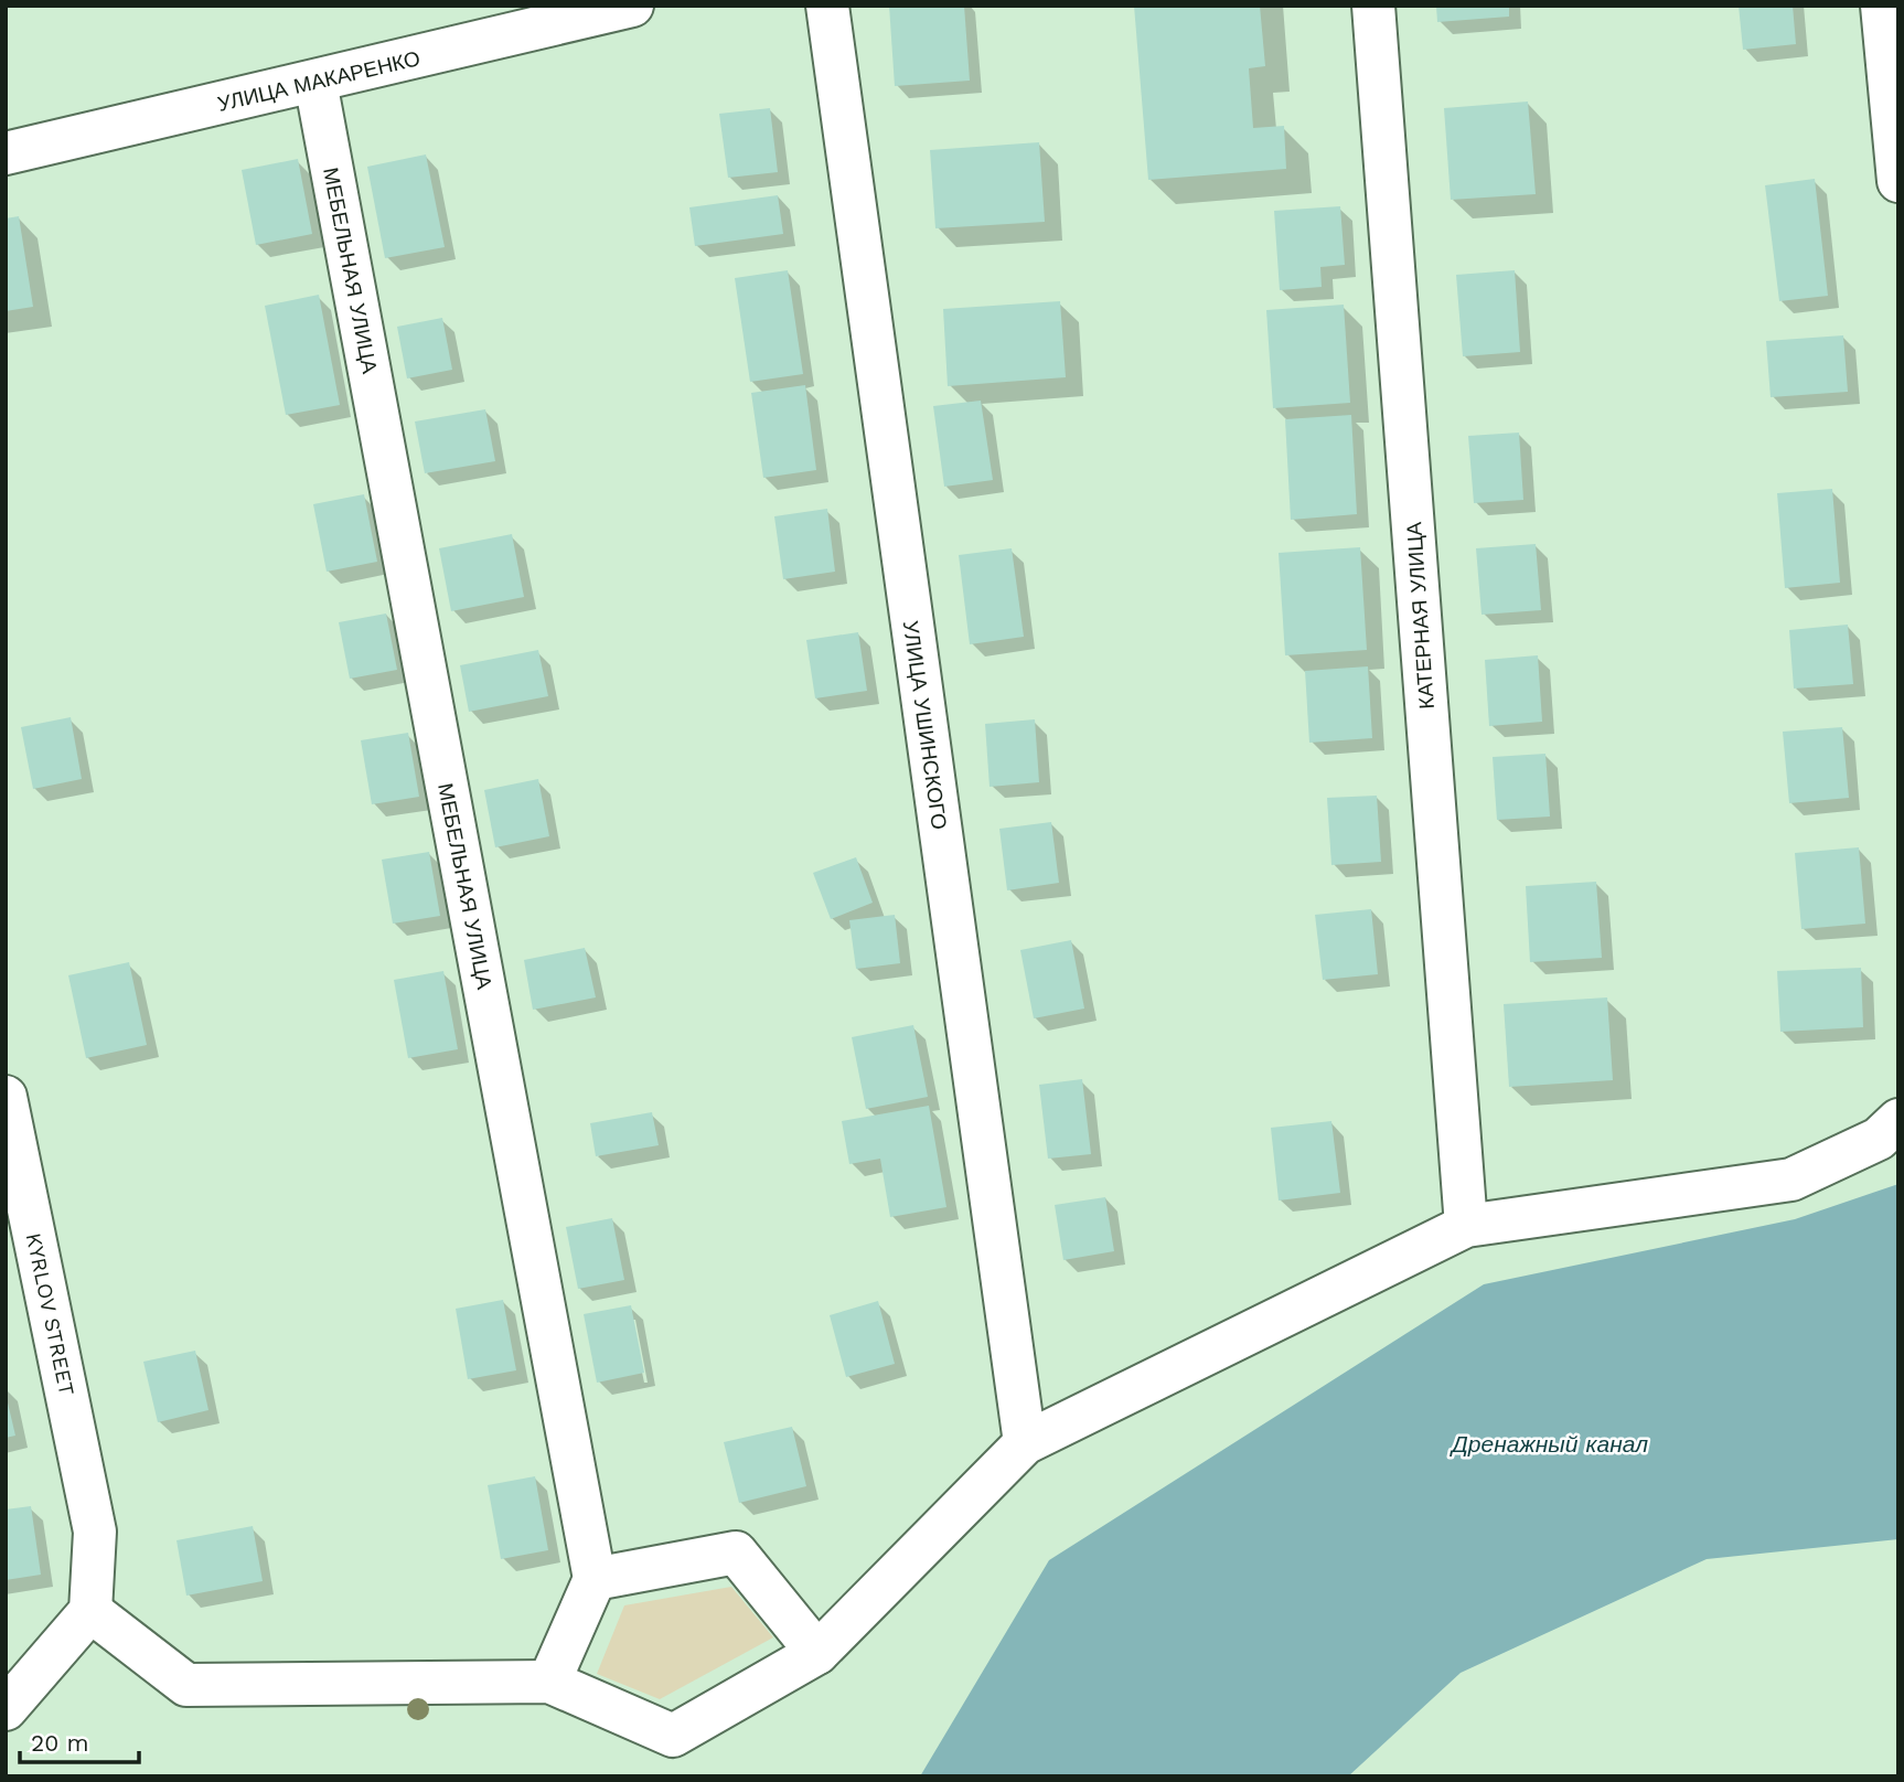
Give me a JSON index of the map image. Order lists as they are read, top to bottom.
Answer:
{
  "streets": {
    "street": [
      "УЛИЦА МАКАРЕНКО",
      "МЕБЕЛЬНАЯ УЛИЦА",
      "КАТЕРНАЯ УЛИЦА",
      "УЛИЦА УШИНСКОГО",
      "KYRLOV STREET"
    ]
  },
  "crossings": [
    ["УЛИЦА МАКАРЕНКО", "МЕБЕЛЬНАЯ УЛИЦА"]
  ],
  "water": ["Дренажный канал"],
  "scale_bar": "20 m"
}
